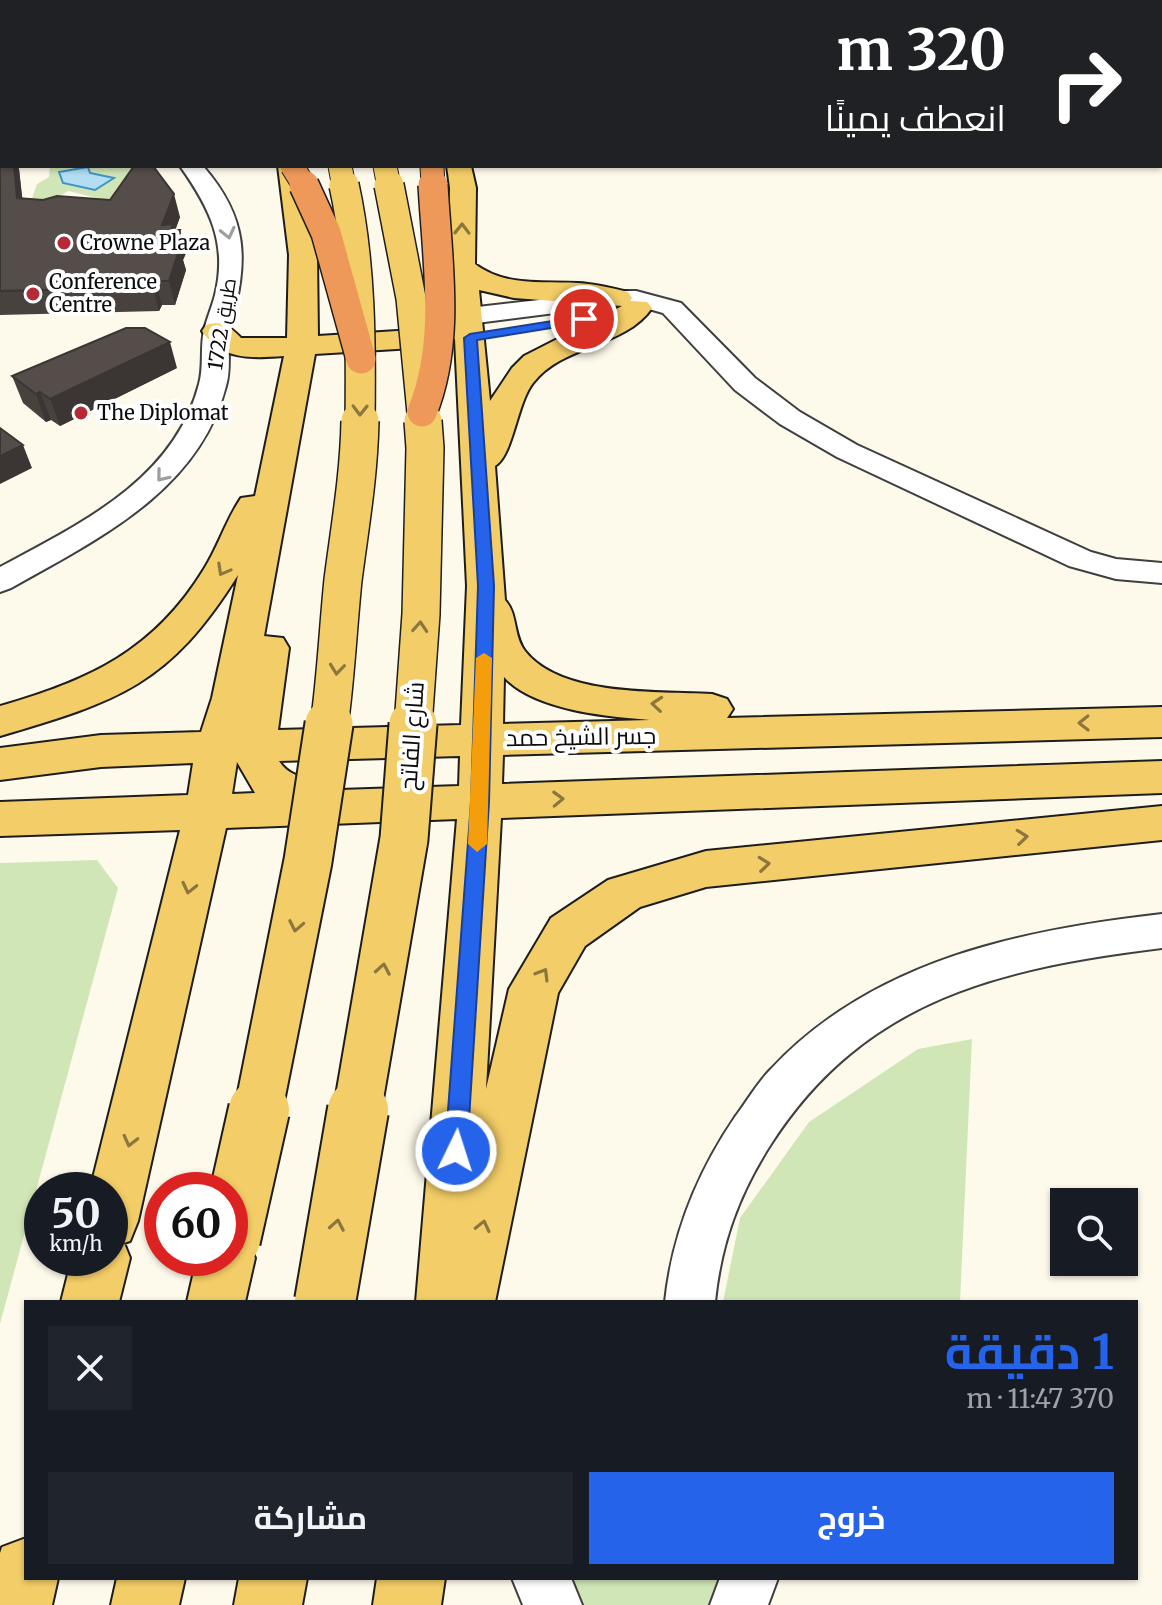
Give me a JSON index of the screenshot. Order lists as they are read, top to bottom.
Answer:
{
  "streets": {
    "main road": ["شارع الفاتح", "جسر الشيخ حمد"],
    "street": ["طريق 1722"]
  },
  "one_way": ["طريق 1722"],
  "places": ["Crowne Plaza", "Conference Centre", "The Diplomat"],
  "page": {
    "turn": ["320 m", "انعطف يمينًا"],
    "speed": "50 km/h",
    "limit": "60",
    "heading": ["1 دقيقة", "370 m · 11:47"],
    "buttons": ["خروج", "مشاركة"]
  }
}
